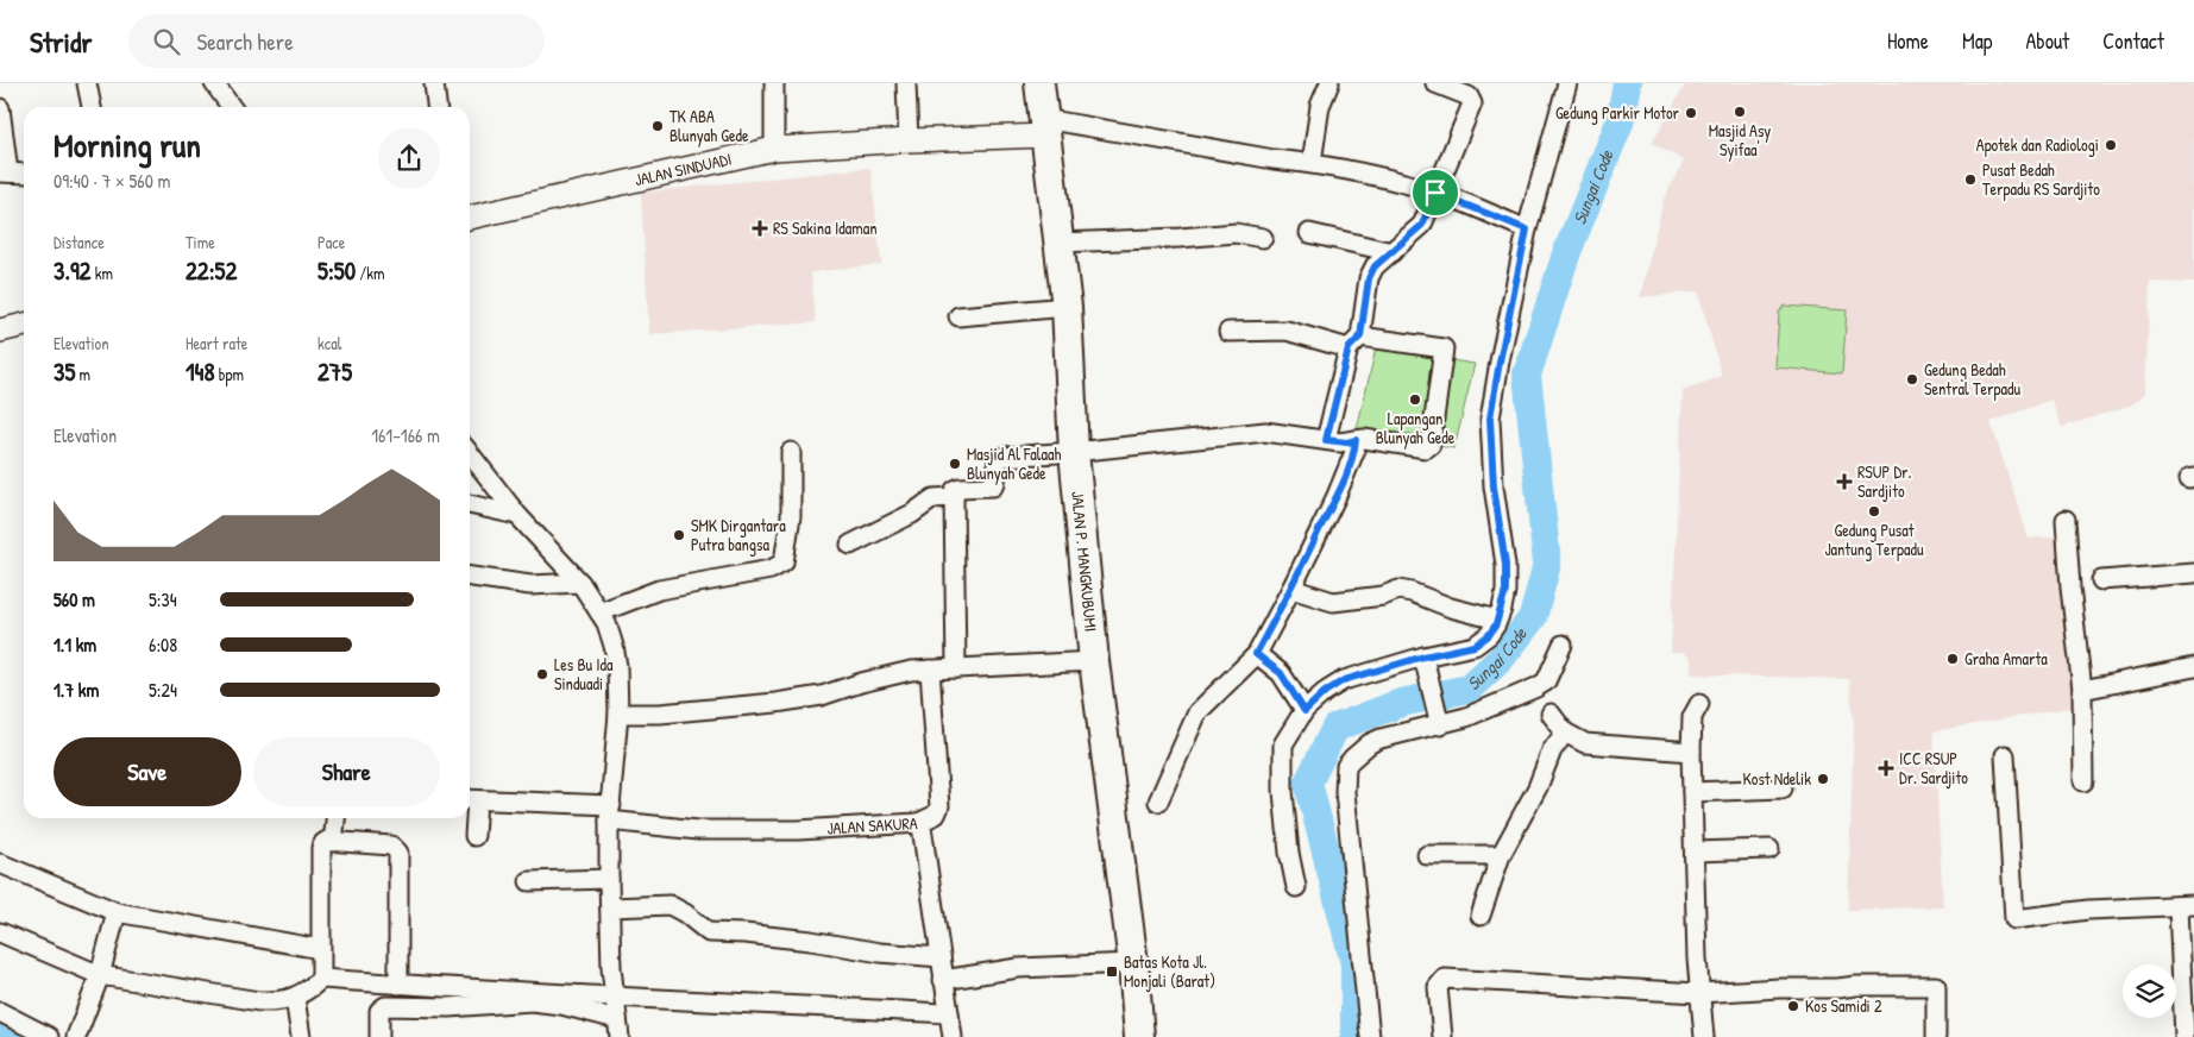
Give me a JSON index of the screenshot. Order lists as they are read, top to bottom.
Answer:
{
  "streets": {
    "main road": ["JALAN P. MANGKUBUMI"],
    "street": ["JALAN SINDUADI", "JALAN SAKURA"]
  },
  "crossings": [
    ["JALAN SINDUADI", "JALAN P. MANGKUBUMI"]
  ],
  "water": ["Sungai Code"],
  "places": {
    "other": [
      "Masjid Asy Syifaa'",
      "Gedung Parkir Motor",
      "TK ABA Blunyah Gede",
      "Apotek dan Radiologi",
      "Pusat Bedah Terpadu RS Sardjito",
      "Gedung Bedah Sentral Terpadu",
      "Lapangan Blunyah Gede",
      "Masjid Al Falaah Blunyah Gede",
      "Gedung Pusat Jantung Terpadu",
      "SMK Dirgantara Putra bangsa",
      "Graha Amarta",
      "Les Bu Ida Sinduadi",
      "Kost Ndelik",
      "Kos Samidi 2"
    ],
    "health": ["RS Sakina Idaman", "RSUP Dr. Sardjito", "ICC RSUP Dr. Sardjito"],
    "transit": ["Batas Kota Jl. Monjali (Barat)"]
  },
  "page": {
    "header": "Stridr",
    "search": "Search here",
    "nav": [
      "Home",
      "Map",
      "About",
      "Contact"
    ],
    "heading": ["Morning run", "09:40 · 7 × 560 m"],
    "stats": [
      ["Distance", "3.92 km"],
      ["Time", "22:52"],
      ["Pace", "5:50 /km"],
      ["Elevation", "35 m"],
      ["Heart rate", "148 bpm"],
      ["kcal", "275"]
    ],
    "chart": ["Elevation", "161–166 m"],
    "list": [
      {
        "name": "560 m",
        "note": "5:34"
      },
      {
        "name": "1.1 km",
        "note": "6:08"
      },
      {
        "name": "1.7 km",
        "note": "5:24"
      }
    ],
    "buttons": ["Save", "Share"]
  }
}
